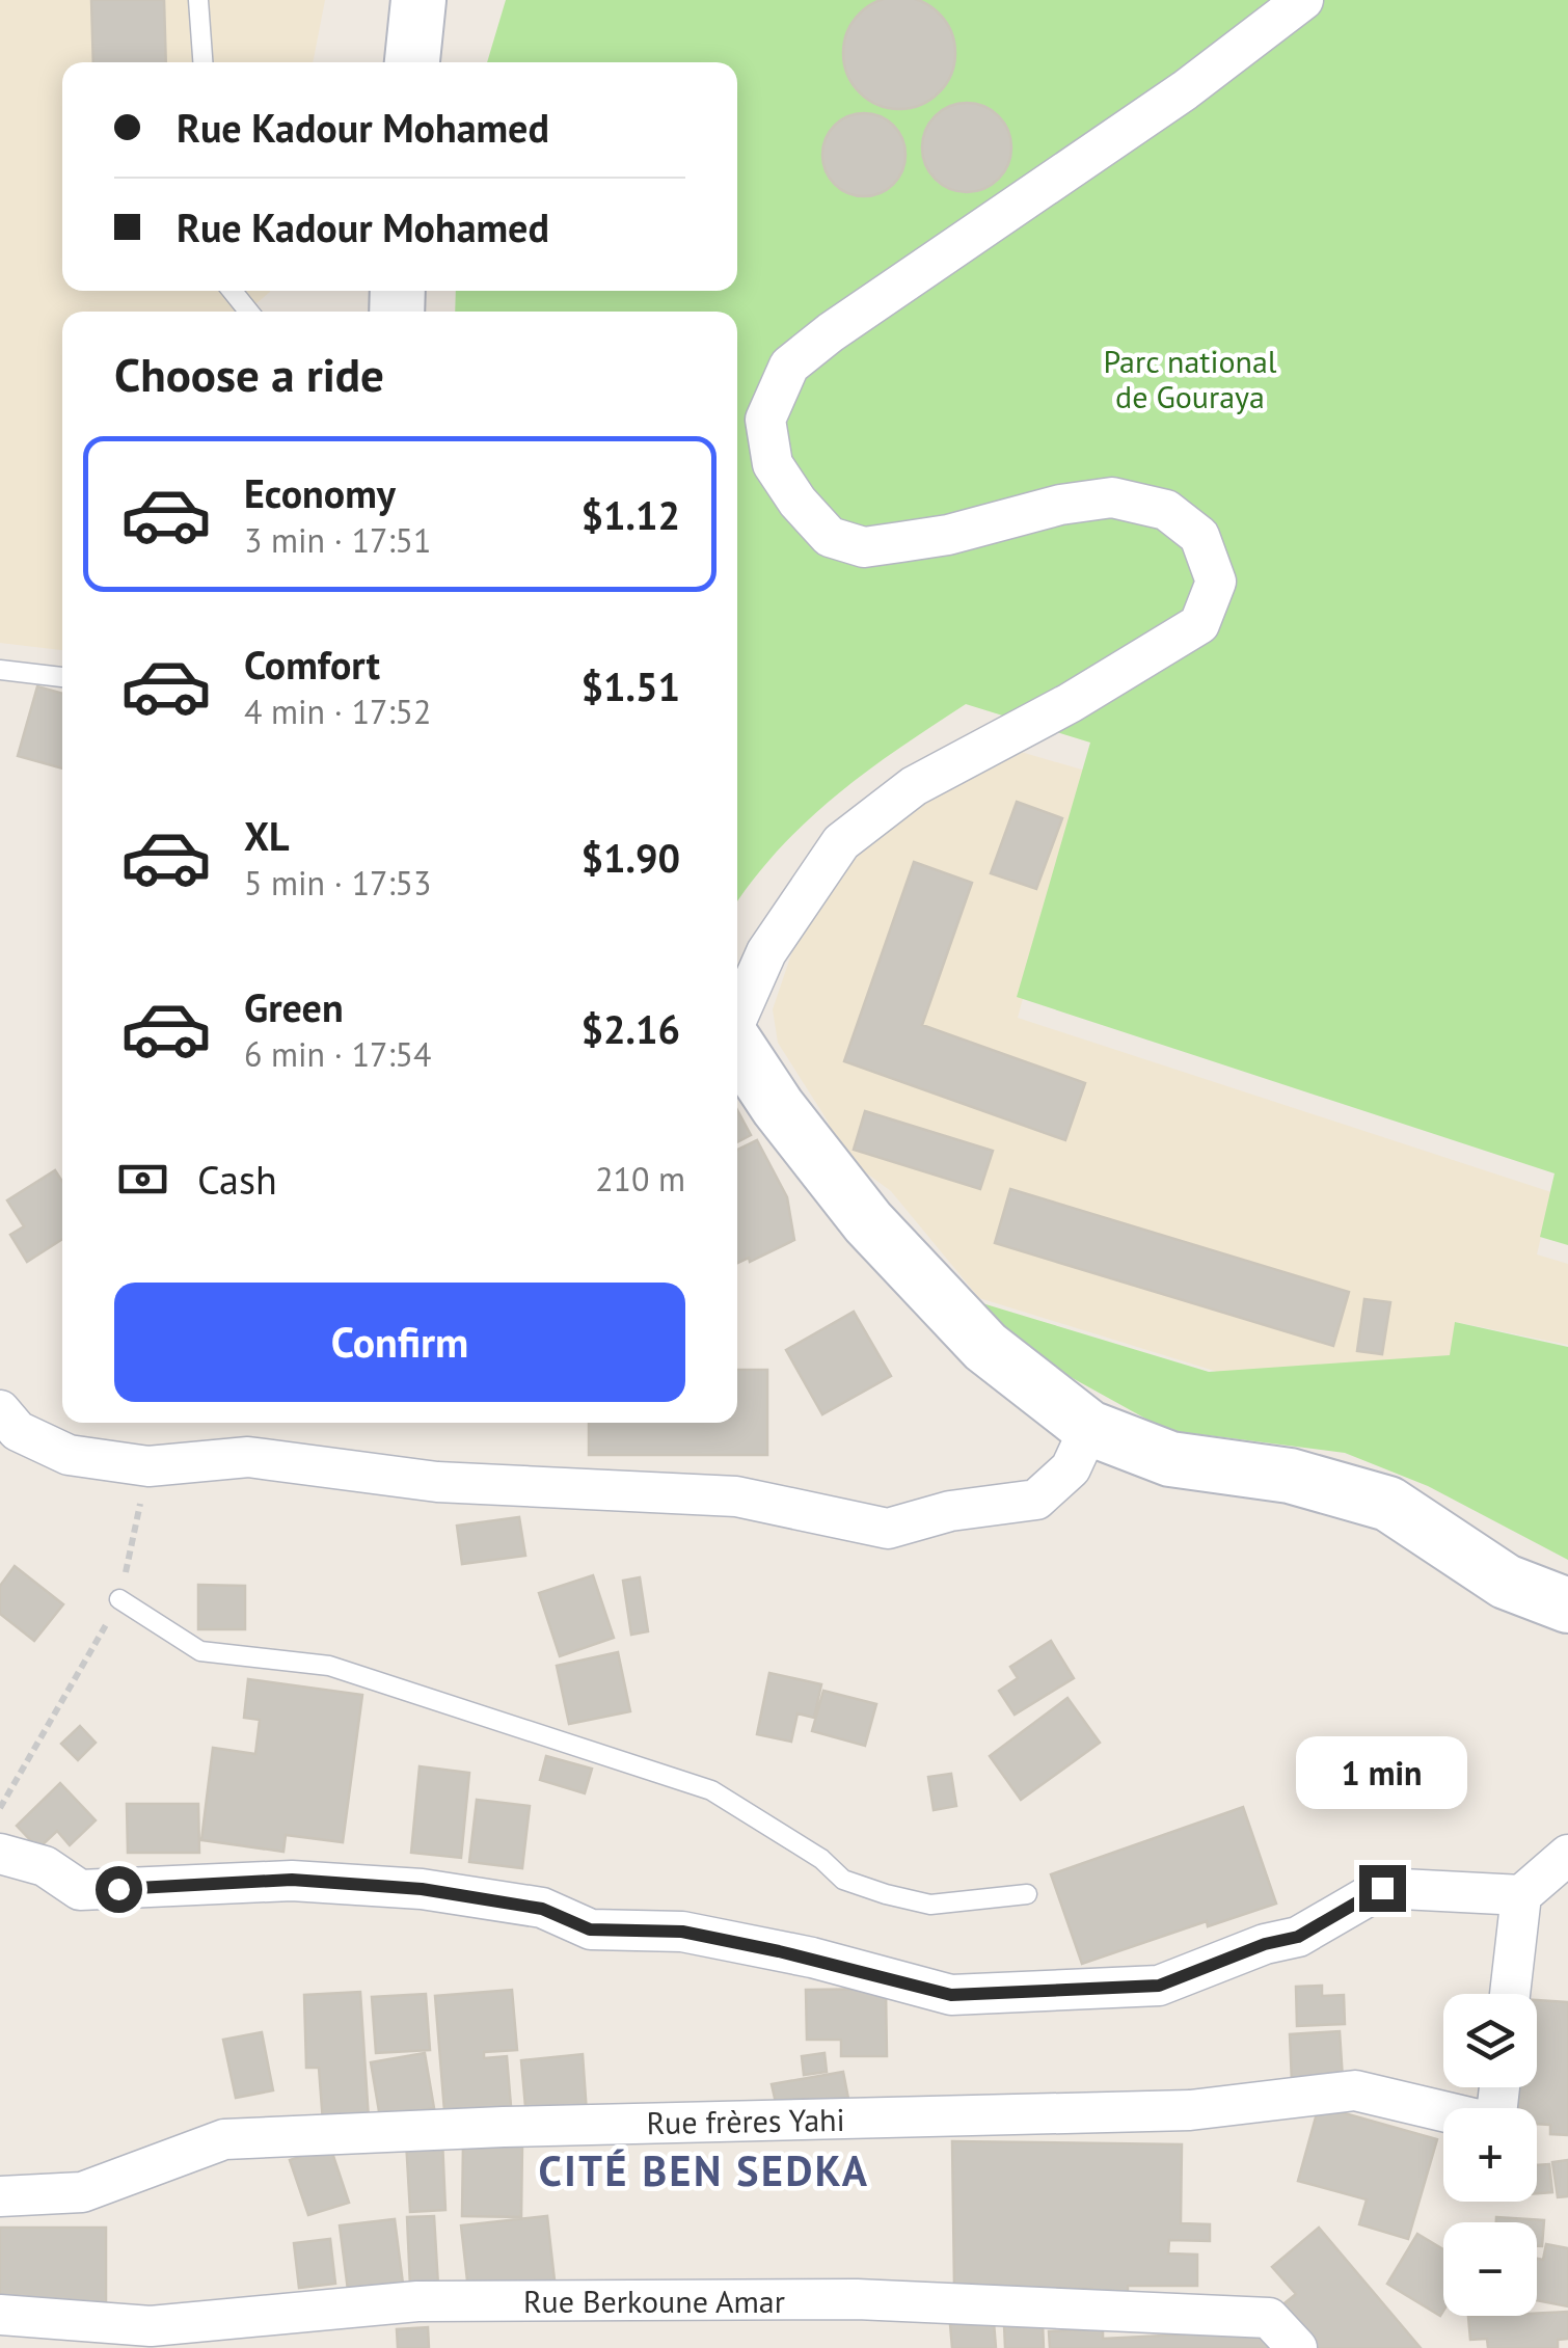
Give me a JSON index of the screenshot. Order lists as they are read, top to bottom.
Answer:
{
  "streets": {
    "street": ["Rue frères Yahi", "Rue Berkoune Amar"]
  },
  "districts": ["CITÉ BEN SEDKA"],
  "parks": ["Parc national de Gouraya"],
  "page": {
    "banner": ["Rue Kadour Mohamed", "Rue Kadour Mohamed"],
    "heading": "Choose a ride",
    "list": [
      {
        "name": "Economy",
        "note": "3 min · 17:51",
        "value": "$1.12"
      },
      {
        "name": "Comfort",
        "note": "4 min · 17:52",
        "value": "$1.51"
      },
      {
        "name": "XL",
        "note": "5 min · 17:53",
        "value": "$1.90"
      },
      {
        "name": "Green",
        "note": "6 min · 17:54",
        "value": "$2.16"
      }
    ],
    "pay": ["Cash", "210 m"],
    "buttons": "Confirm",
    "bubble": "1 min",
    "map_buttons": ["+", "−"]
  }
}
